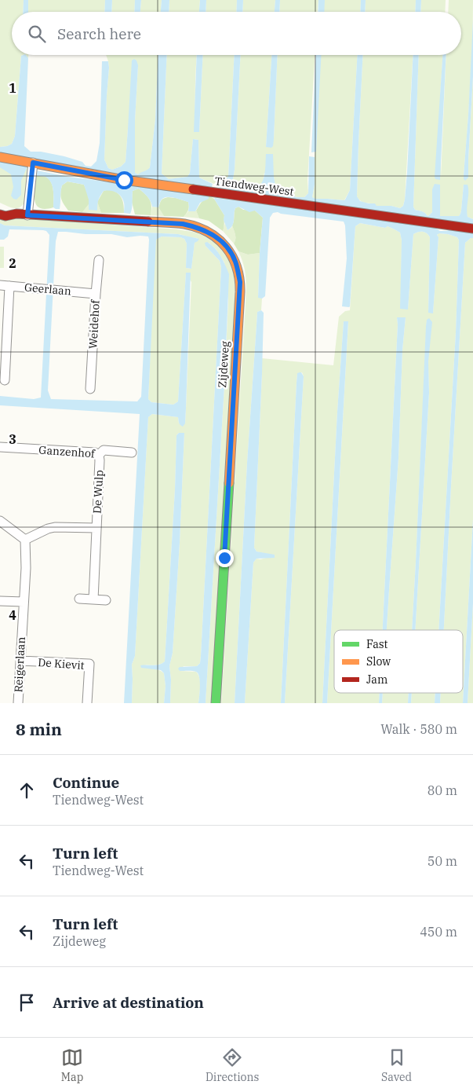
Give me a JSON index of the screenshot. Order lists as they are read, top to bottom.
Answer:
{
  "streets": {
    "main road": ["Tiendweg-West", "Zijdeweg"],
    "street": [
      "Geerlaan",
      "Weidehof",
      "Ganzenhof",
      "De Wulp",
      "De Kievit",
      "Reigerlaan"
    ]
  },
  "crossings": [
    ["Geerlaan", "Weidehof"],
    ["Ganzenhof", "De Wulp"],
    ["De Wulp", "Reigerlaan"],
    ["De Kievit", "Reigerlaan"]
  ],
  "legend": ["Fast", "Slow", "Jam"],
  "page": {
    "search": "Search here",
    "heading": ["8 min", "Walk · 580 m"],
    "list": [
      ["Continue", "Tiendweg-West", "80 m"],
      ["Turn left", "Tiendweg-West", "50 m"],
      ["Turn left", "Zijdeweg", "450 m"],
      "Arrive at destination"
    ],
    "nav": ["Map", "Directions", "Saved"]
  },
  "grid": {
    "rows": [
      "1",
      "2",
      "3",
      "4"
    ]
  }
}
